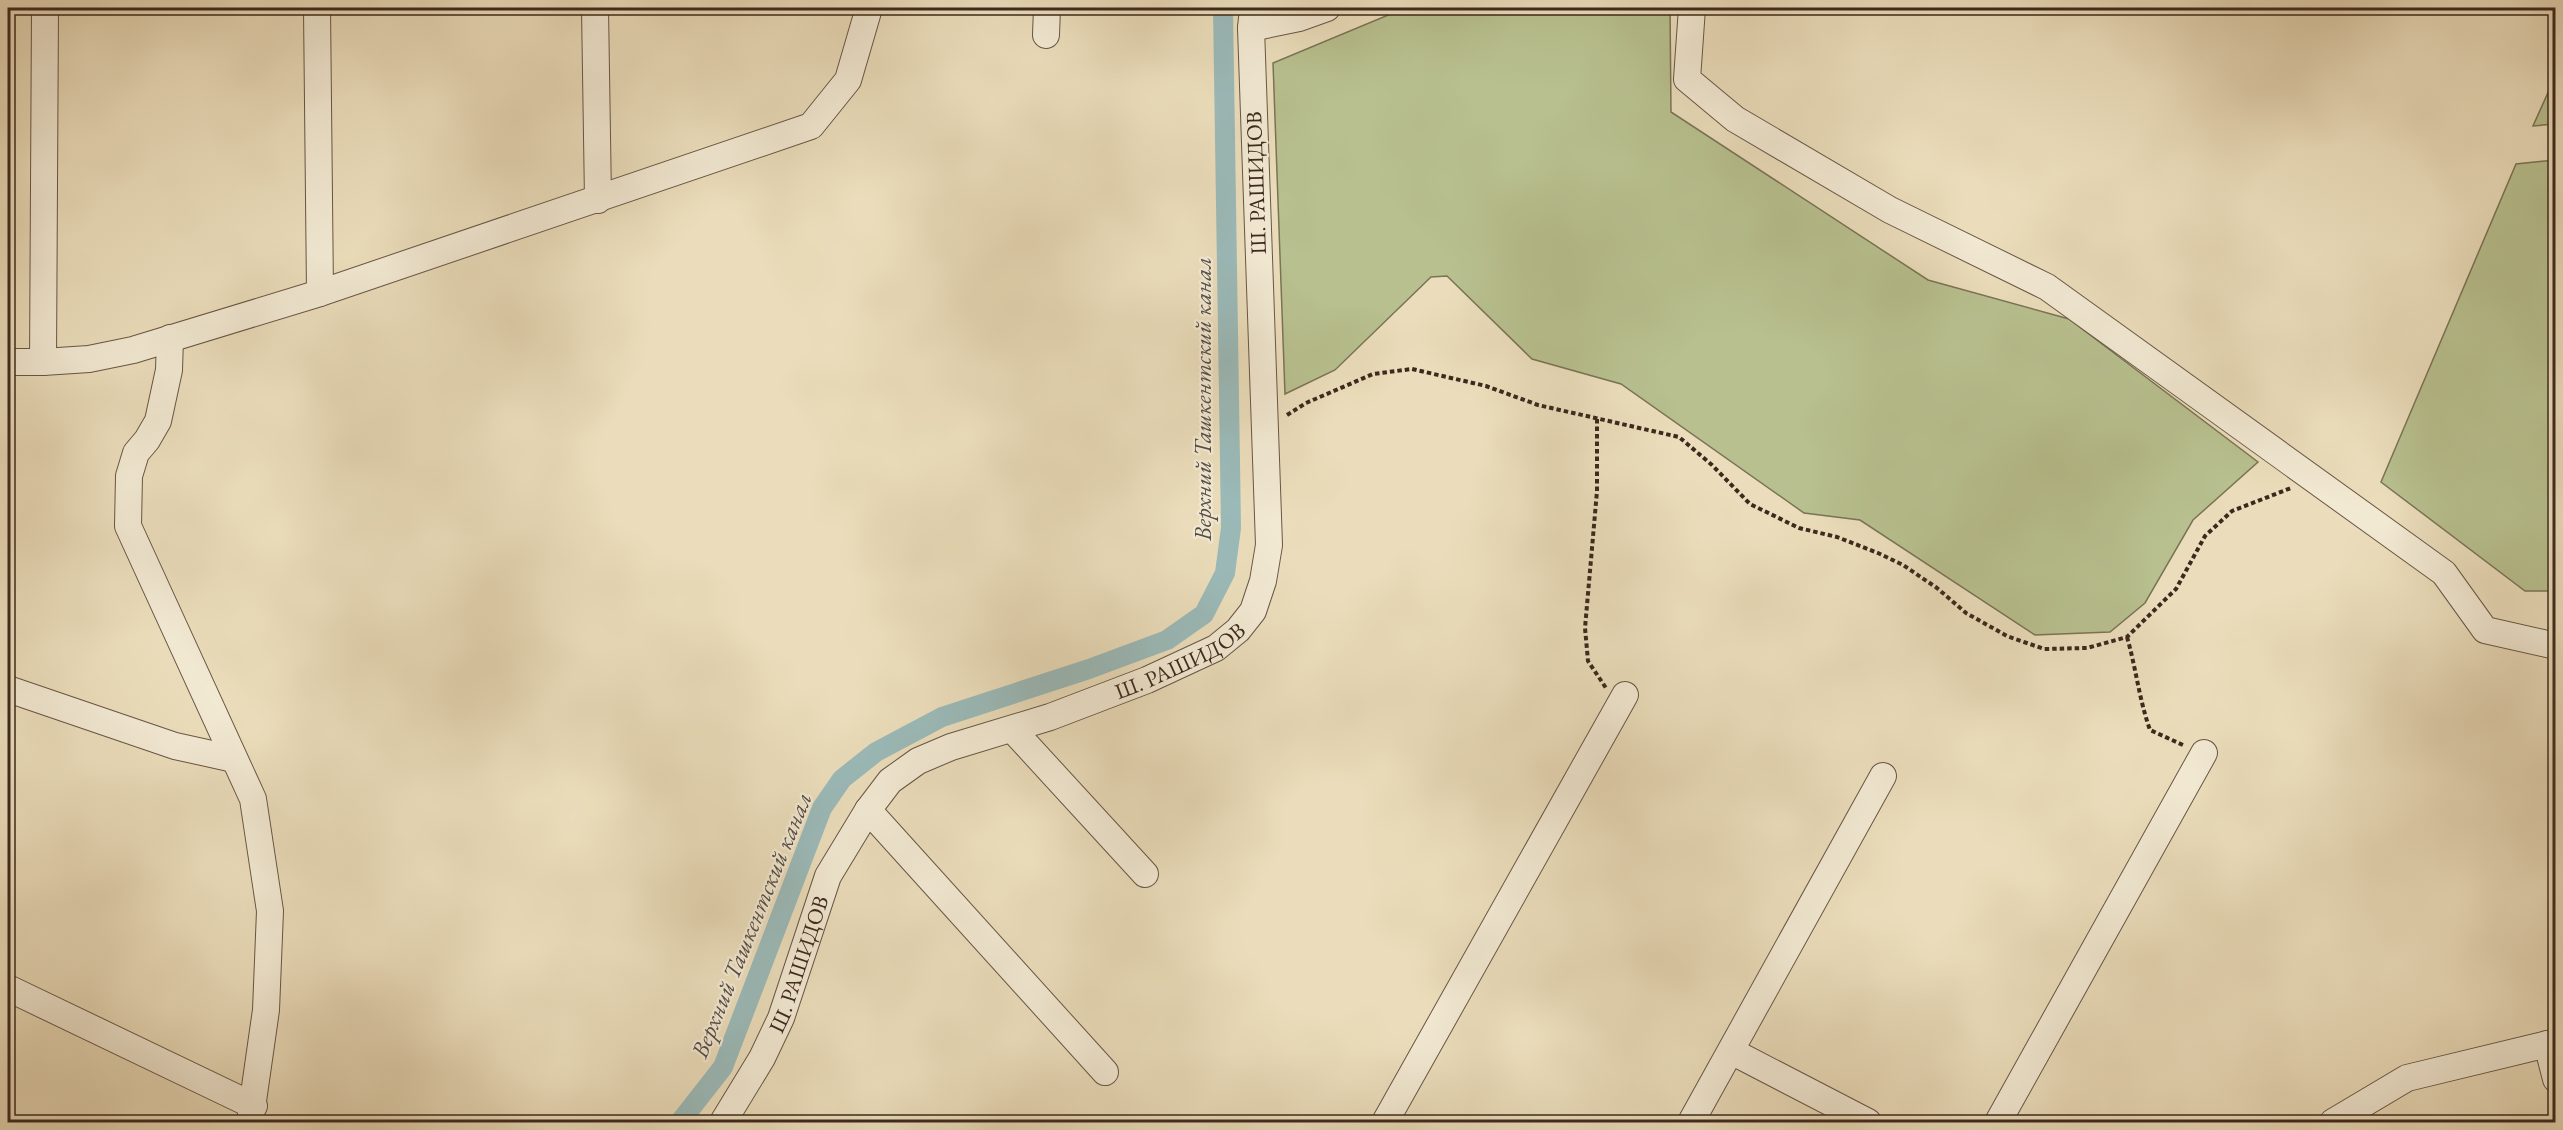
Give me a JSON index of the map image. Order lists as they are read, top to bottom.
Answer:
{
  "streets": {
    "street": ["Ш. РАШИДОВ"]
  },
  "water": ["Верхний Ташкентский канал"]
}
